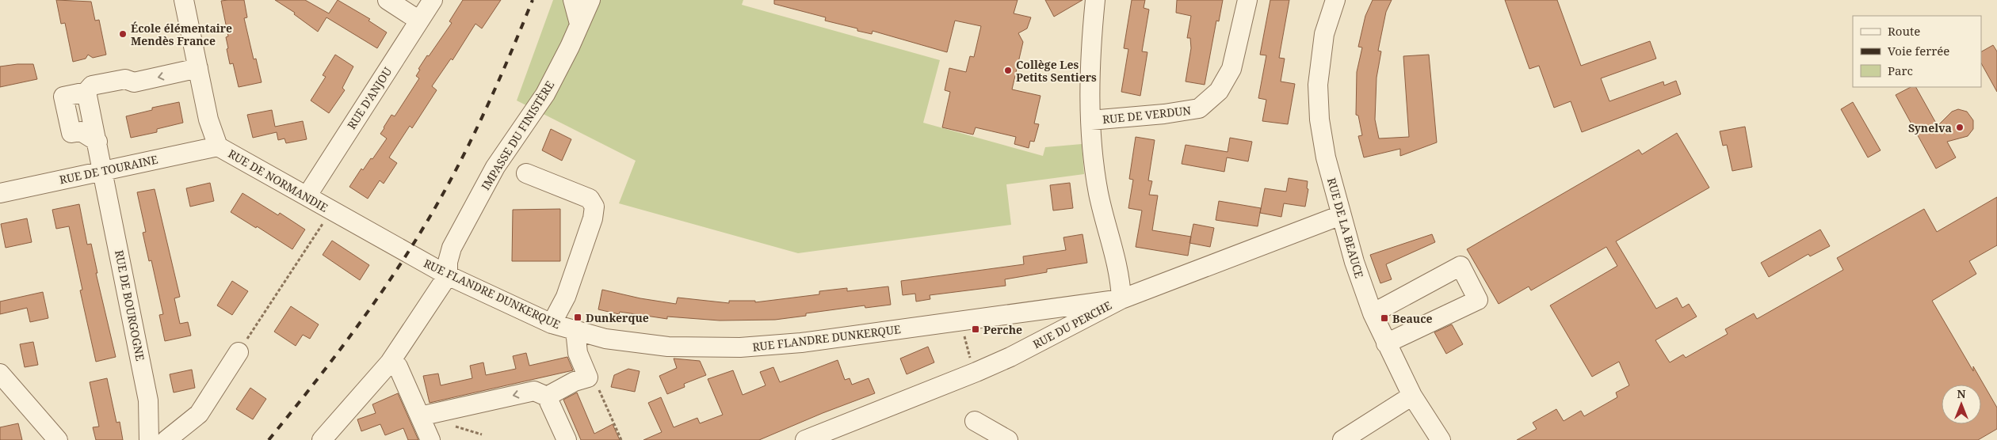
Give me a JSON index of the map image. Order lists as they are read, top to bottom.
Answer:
{
  "streets": {
    "street": [
      "RUE D'ANJOU",
      "RUE DE VERDUN",
      "IMPASSE DU FINISTÈRE",
      "RUE DE TOURAINE",
      "RUE DE NORMANDIE",
      "RUE DE LA BEAUCE",
      "RUE FLANDRE DUNKERQUE",
      "RUE DE BOURGOGNE",
      "RUE DU PERCHE"
    ]
  },
  "crossings": [
    ["RUE D'ANJOU", "RUE DE NORMANDIE"],
    ["IMPASSE DU FINISTÈRE", "RUE FLANDRE DUNKERQUE"],
    ["RUE DE TOURAINE", "RUE DE NORMANDIE"],
    ["RUE DE TOURAINE", "RUE DE BOURGOGNE"],
    ["RUE DE NORMANDIE", "RUE FLANDRE DUNKERQUE"],
    ["RUE DE NORMANDIE", "RUE DE BOURGOGNE"],
    ["RUE DE LA BEAUCE", "RUE DU PERCHE"],
    ["RUE FLANDRE DUNKERQUE", "RUE DU PERCHE"]
  ],
  "places": {
    "other": ["École élémentaire Mendès France", "Collège Les Petits Sentiers", "Synelva"],
    "transit": ["Dunkerque", "Beauce", "Perche"]
  },
  "legend": ["Route", "Voie ferrée", "Parc"],
  "north": "top"
}
